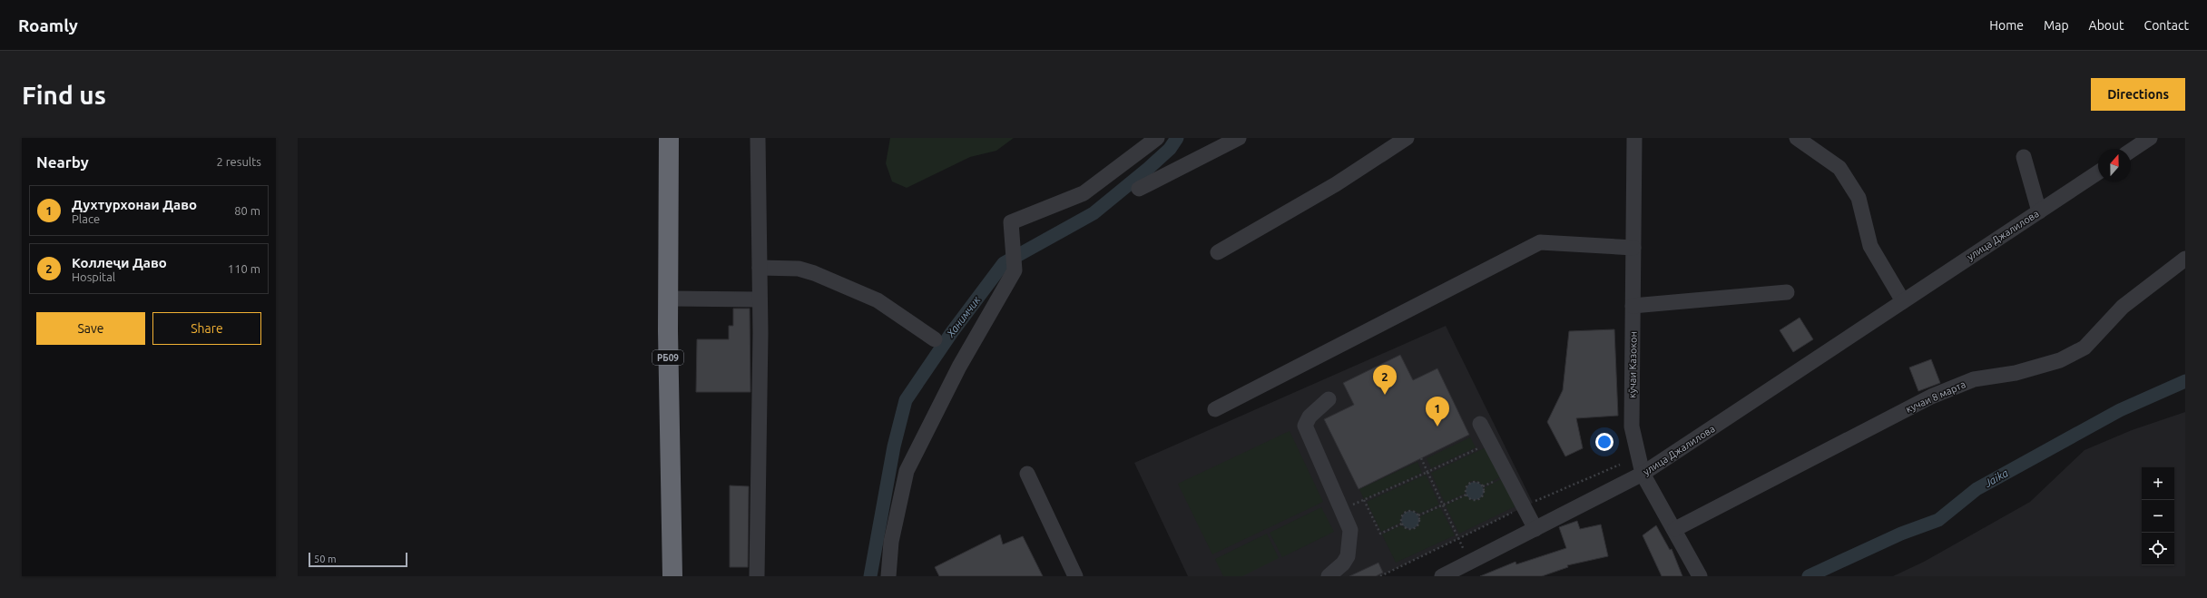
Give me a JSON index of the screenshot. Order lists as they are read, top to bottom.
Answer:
{
  "streets": {
    "highway": ["РБ09"],
    "street": ["улица Джалилова", "кӯчаи Казокон", "кучаи 8 марта"]
  },
  "crossings": [
    ["улица Джалилова", "кӯчаи Казокон"],
    ["кӯчаи Казокон", "кучаи 8 марта"]
  ],
  "water": ["Ханимчик", "Jaika"],
  "scale_bar": "50 m",
  "north": "top",
  "page": {
    "header": "Roamly",
    "nav": [
      "Home",
      "Map",
      "About",
      "Contact"
    ],
    "buttons": [
      "Directions",
      ["Save", "Share"]
    ],
    "title": "Find us",
    "heading": ["Nearby", "2 results"],
    "list": [
      {
        "mark": "1",
        "name": "Духтурхонаи Даво",
        "note": "Place",
        "value": "80 m"
      },
      {
        "mark": "2",
        "name": "Коллеҷи Даво",
        "note": "Hospital",
        "value": "110 m"
      }
    ],
    "pins": ["2", "1"],
    "map_buttons": ["+", "−"],
    "scale": "50 m"
  }
}
